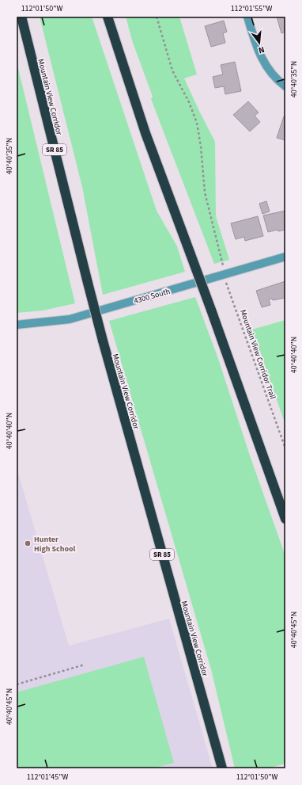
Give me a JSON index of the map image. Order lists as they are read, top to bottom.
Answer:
{
  "streets": {
    "highway": ["Mountain View Corridor", "SR 85"],
    "street": ["4300 South"],
    "path": ["Mountain View Corridor Trail"]
  },
  "places": ["Hunter High School"],
  "north": "bottom",
  "coordinates": [
    "112°01'50\"W",
    "112°01'55\"W",
    "40°40'35\"N",
    "40°40'40\"N",
    "40°40'45\"N",
    "112°01'45\"W"
  ]
}
